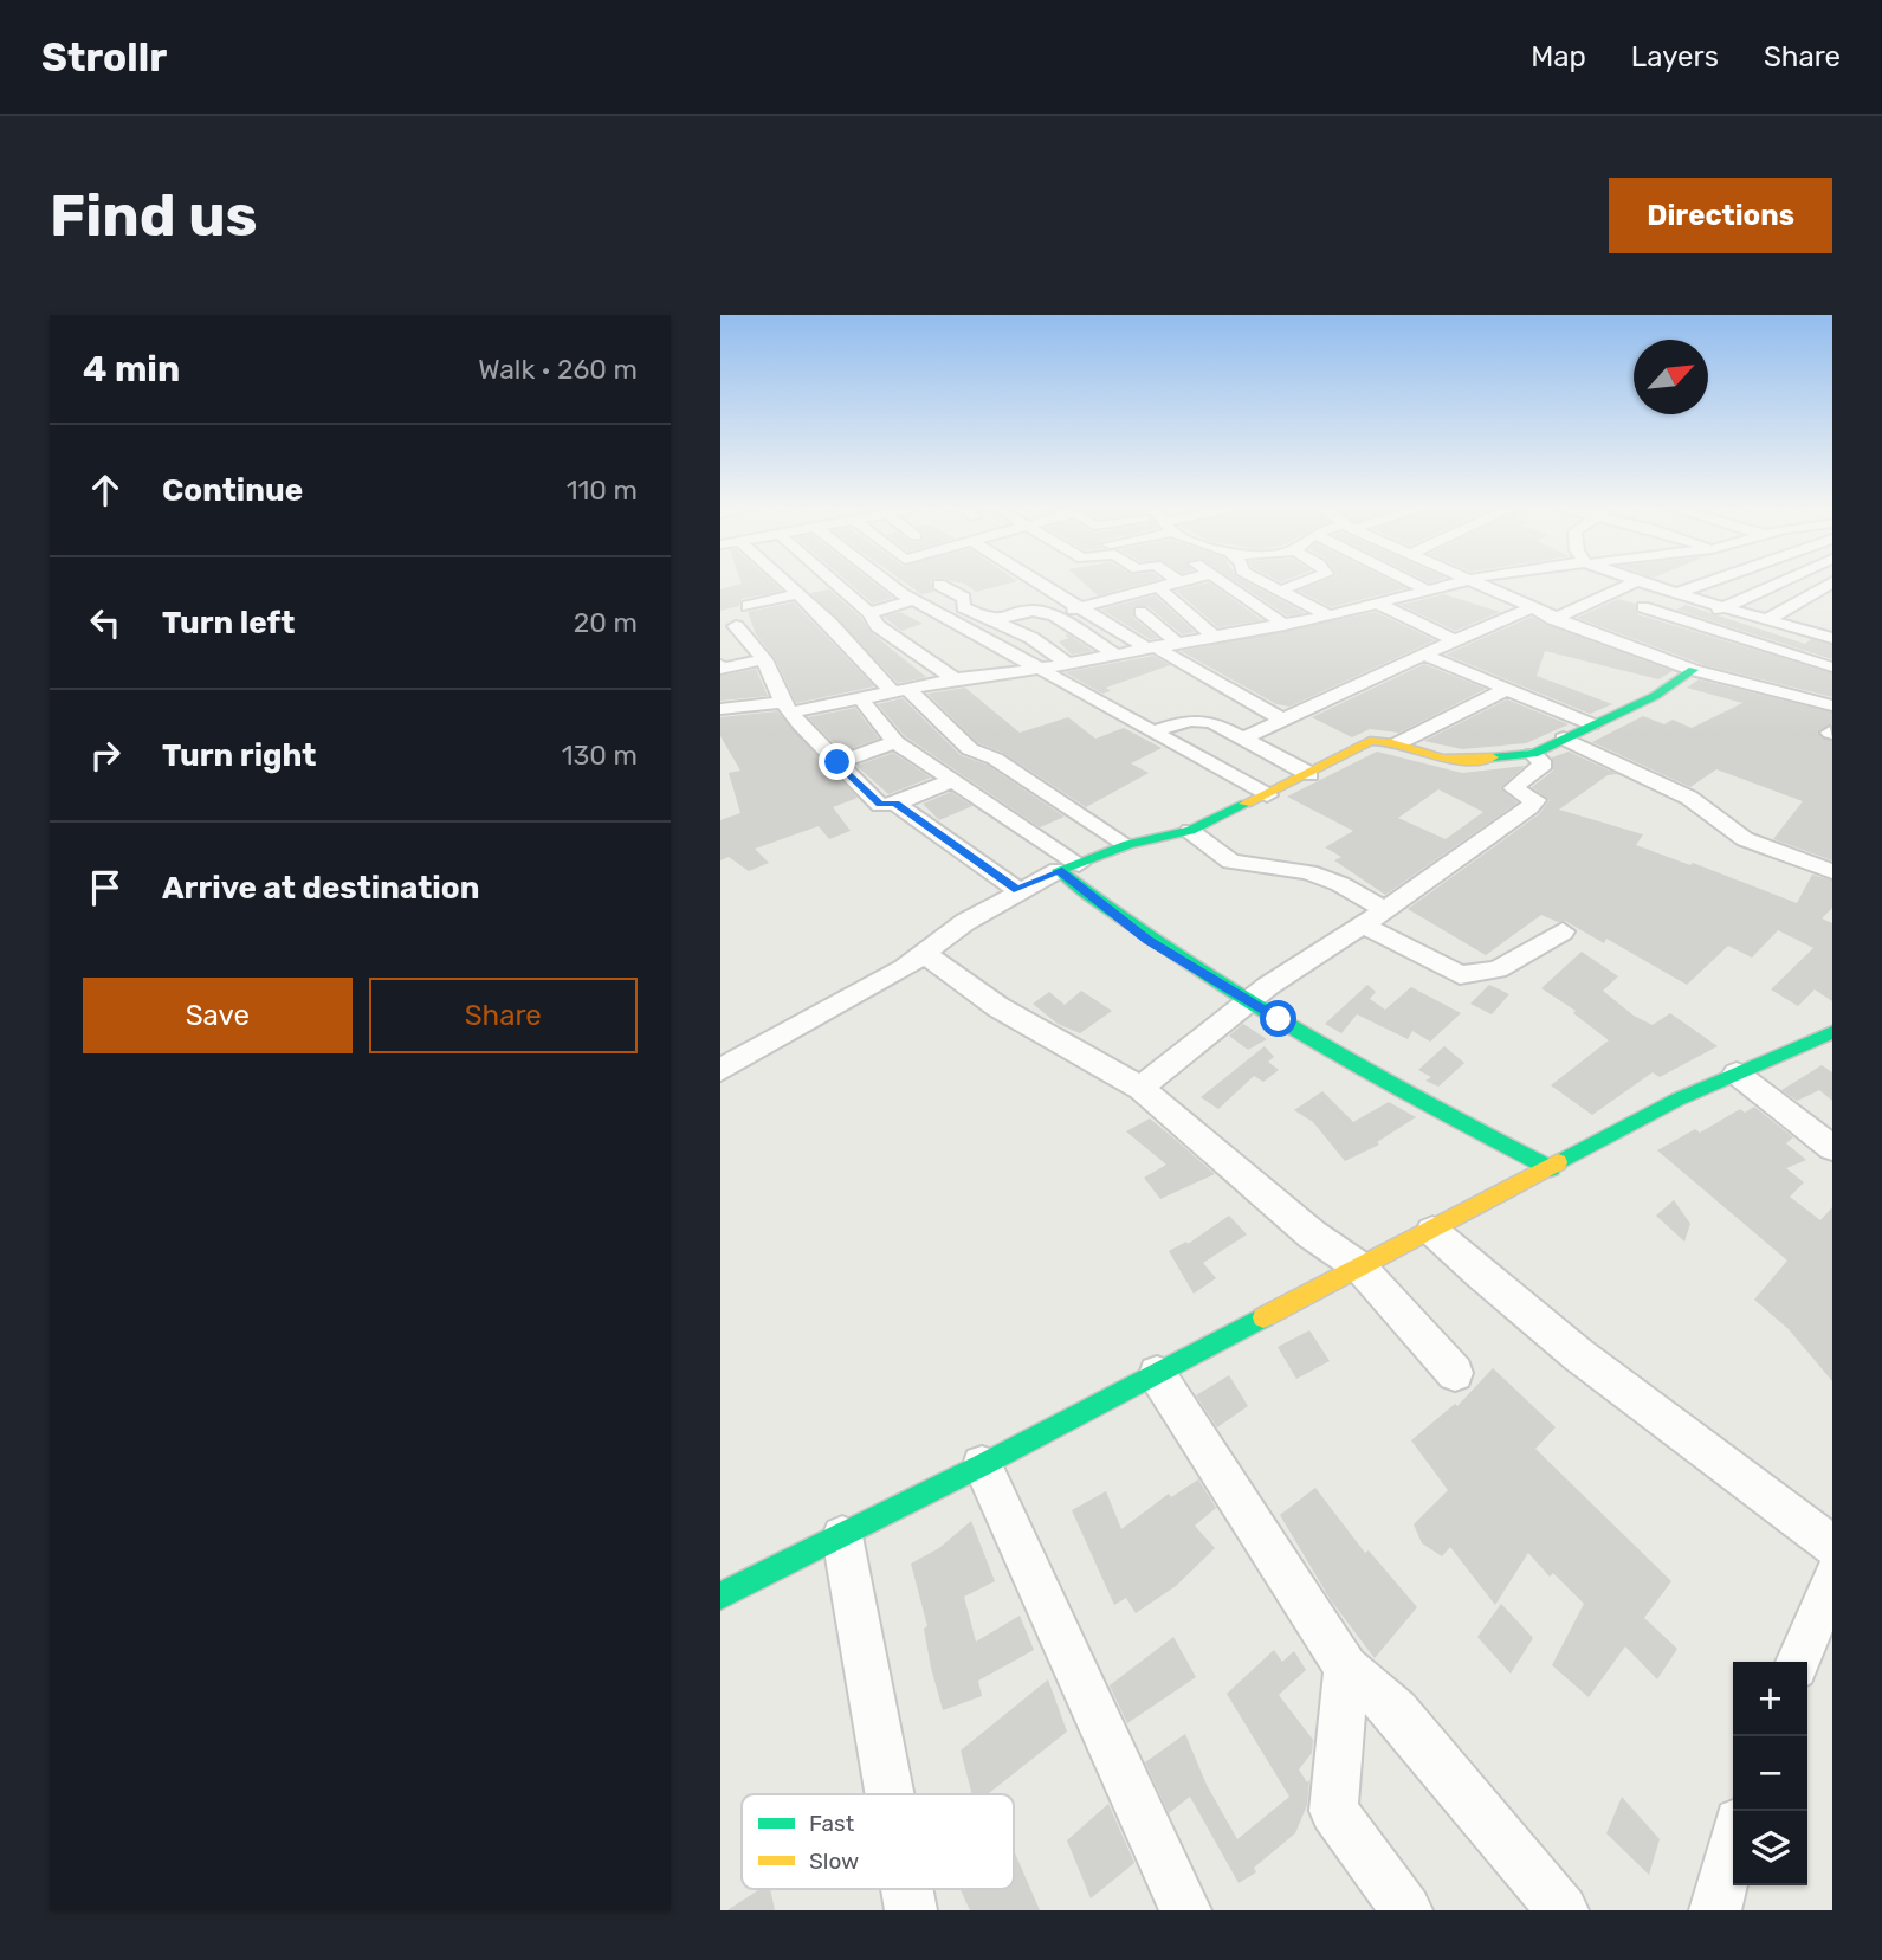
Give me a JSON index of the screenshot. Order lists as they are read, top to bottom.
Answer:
{
  "legend": ["Fast", "Slow"],
  "north": "top right",
  "page": {
    "header": "Strollr",
    "nav": ["Map", "Layers", "Share"],
    "buttons": [
      "Directions",
      ["Save", "Share"]
    ],
    "title": "Find us",
    "heading": ["4 min", "Walk · 260 m"],
    "list": [
      ["Continue", "110 m"],
      ["Turn left", "20 m"],
      ["Turn right", "130 m"],
      "Arrive at destination"
    ],
    "map_buttons": ["+", "−"]
  }
}
